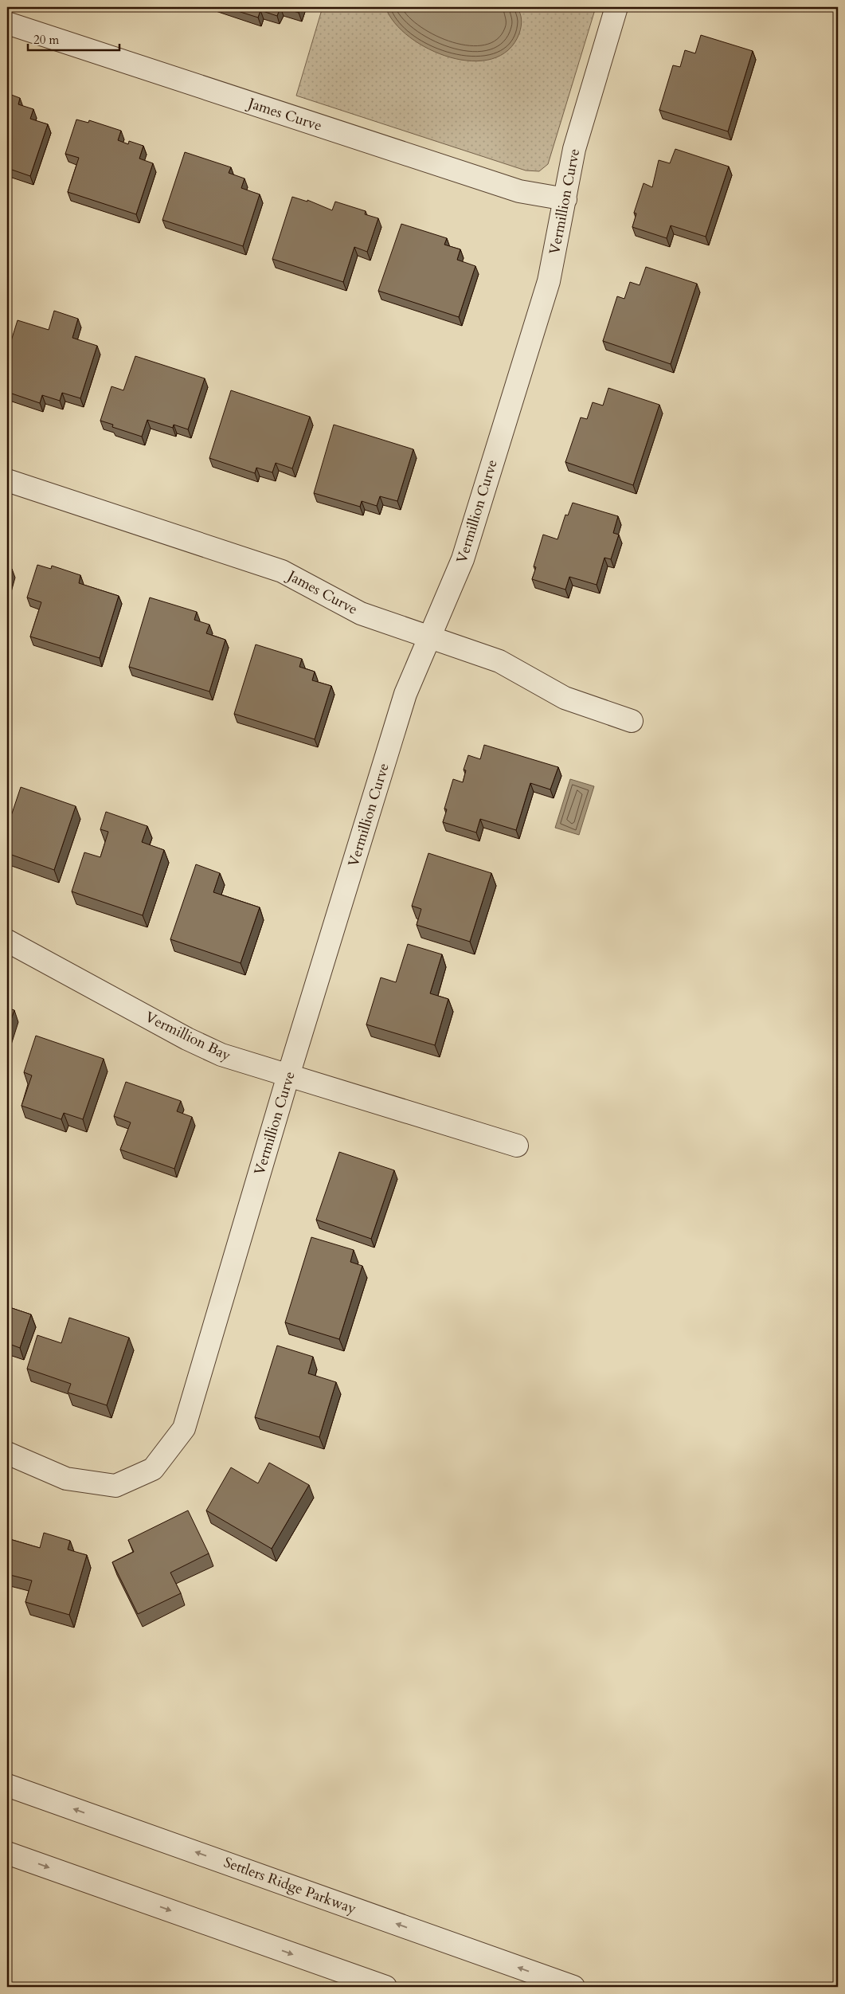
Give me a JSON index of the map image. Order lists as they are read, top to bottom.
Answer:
{
  "streets": {
    "street": [
      "James Curve",
      "Vermillion Curve",
      "Vermillion Bay",
      "Settlers Ridge Parkway"
    ]
  },
  "crossings": [
    ["James Curve", "Vermillion Curve"],
    ["Vermillion Curve", "Vermillion Bay"]
  ],
  "scale_bar": "20 m"
}
